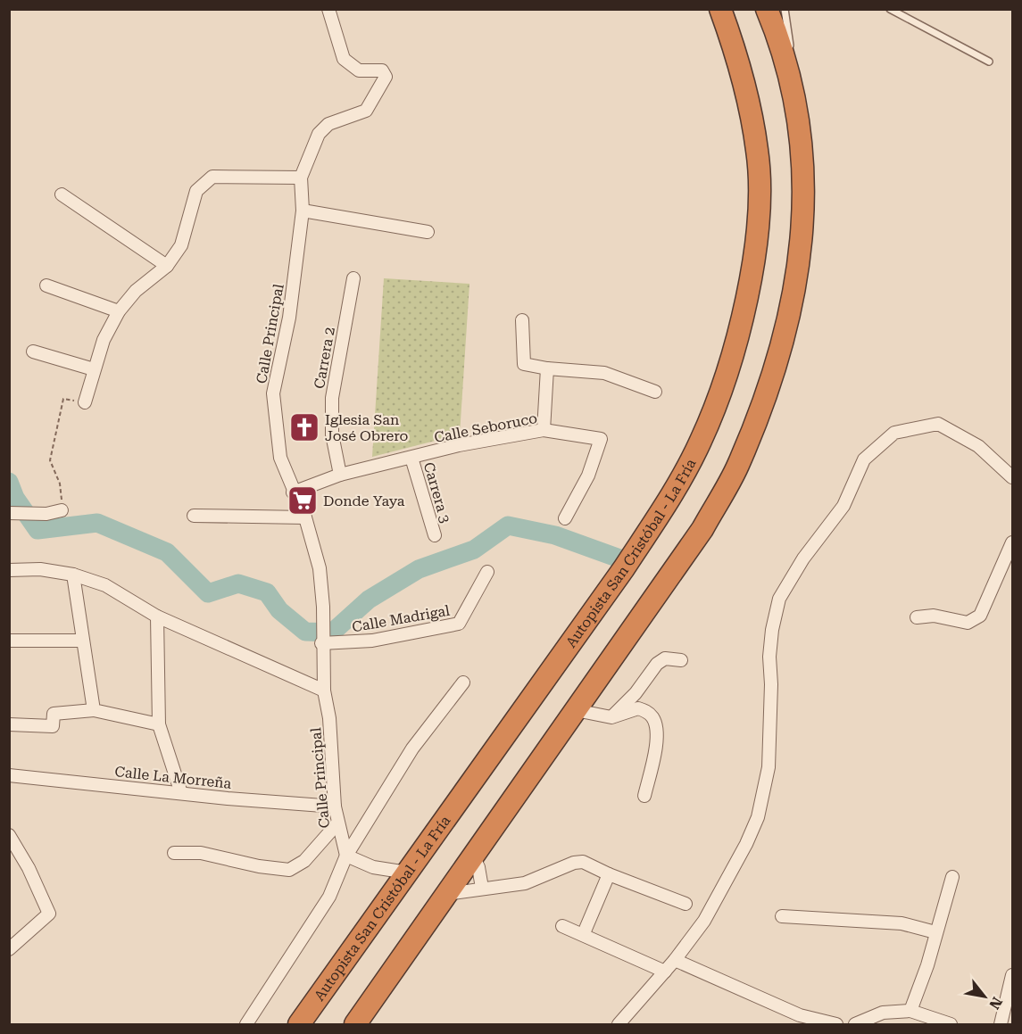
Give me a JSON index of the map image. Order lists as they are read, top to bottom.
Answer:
{
  "streets": {
    "highway": ["Autopista San Cristóbal - La Fría"],
    "street": [
      "Calle Principal",
      "Carrera 2",
      "Calle Seboruco",
      "Carrera 3",
      "Calle Madrigal",
      "Calle La Morreña"
    ]
  },
  "crossings": [
    ["Calle Principal", "Calle Seboruco"],
    ["Calle Principal", "Calle Madrigal"],
    ["Calle Principal", "Calle La Morreña"],
    ["Carrera 2", "Calle Seboruco"],
    ["Calle Seboruco", "Carrera 3"]
  ],
  "places": {
    "church": ["Iglesia San José Obrero"],
    "supermarket": ["Donde Yaya"]
  },
  "north": "bottom right"
}
